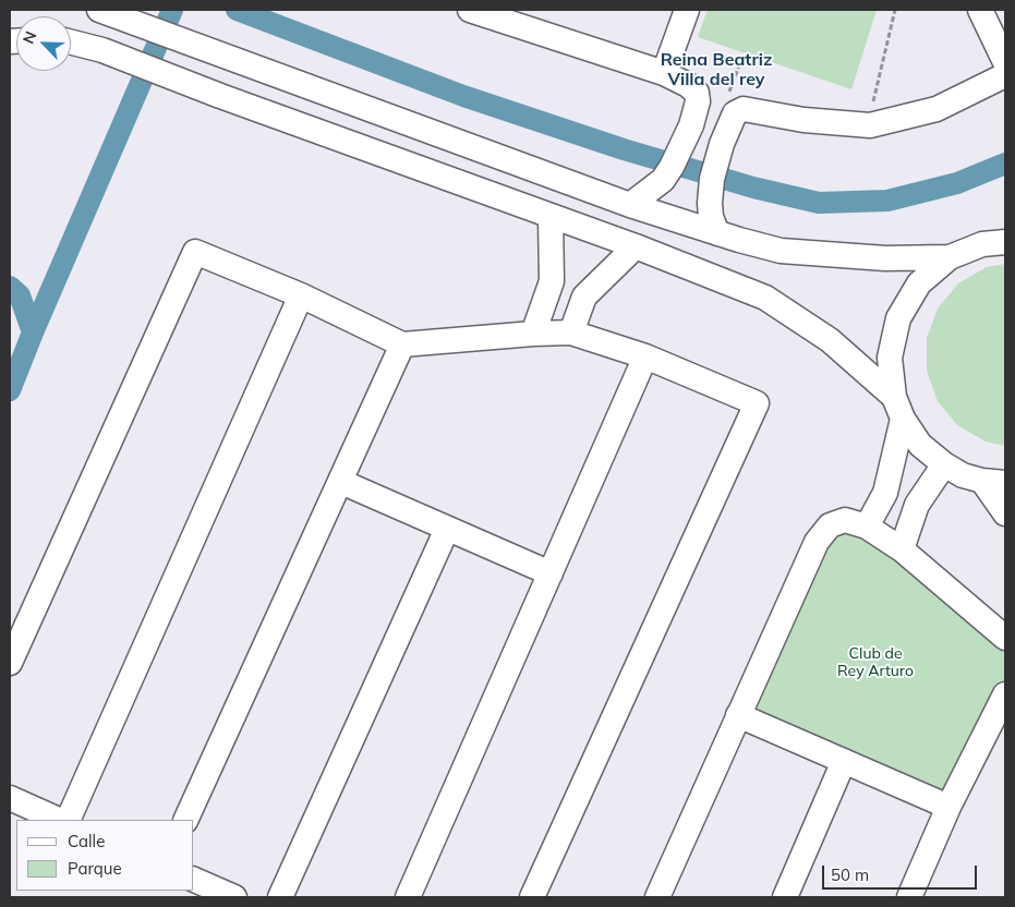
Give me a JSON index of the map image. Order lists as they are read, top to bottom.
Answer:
{
  "districts": ["Reina Beatriz Villa del rey"],
  "parks": ["Club de Rey Arturo"],
  "legend": ["Calle", "Parque"],
  "scale_bar": "50 m",
  "north": "top left"
}
